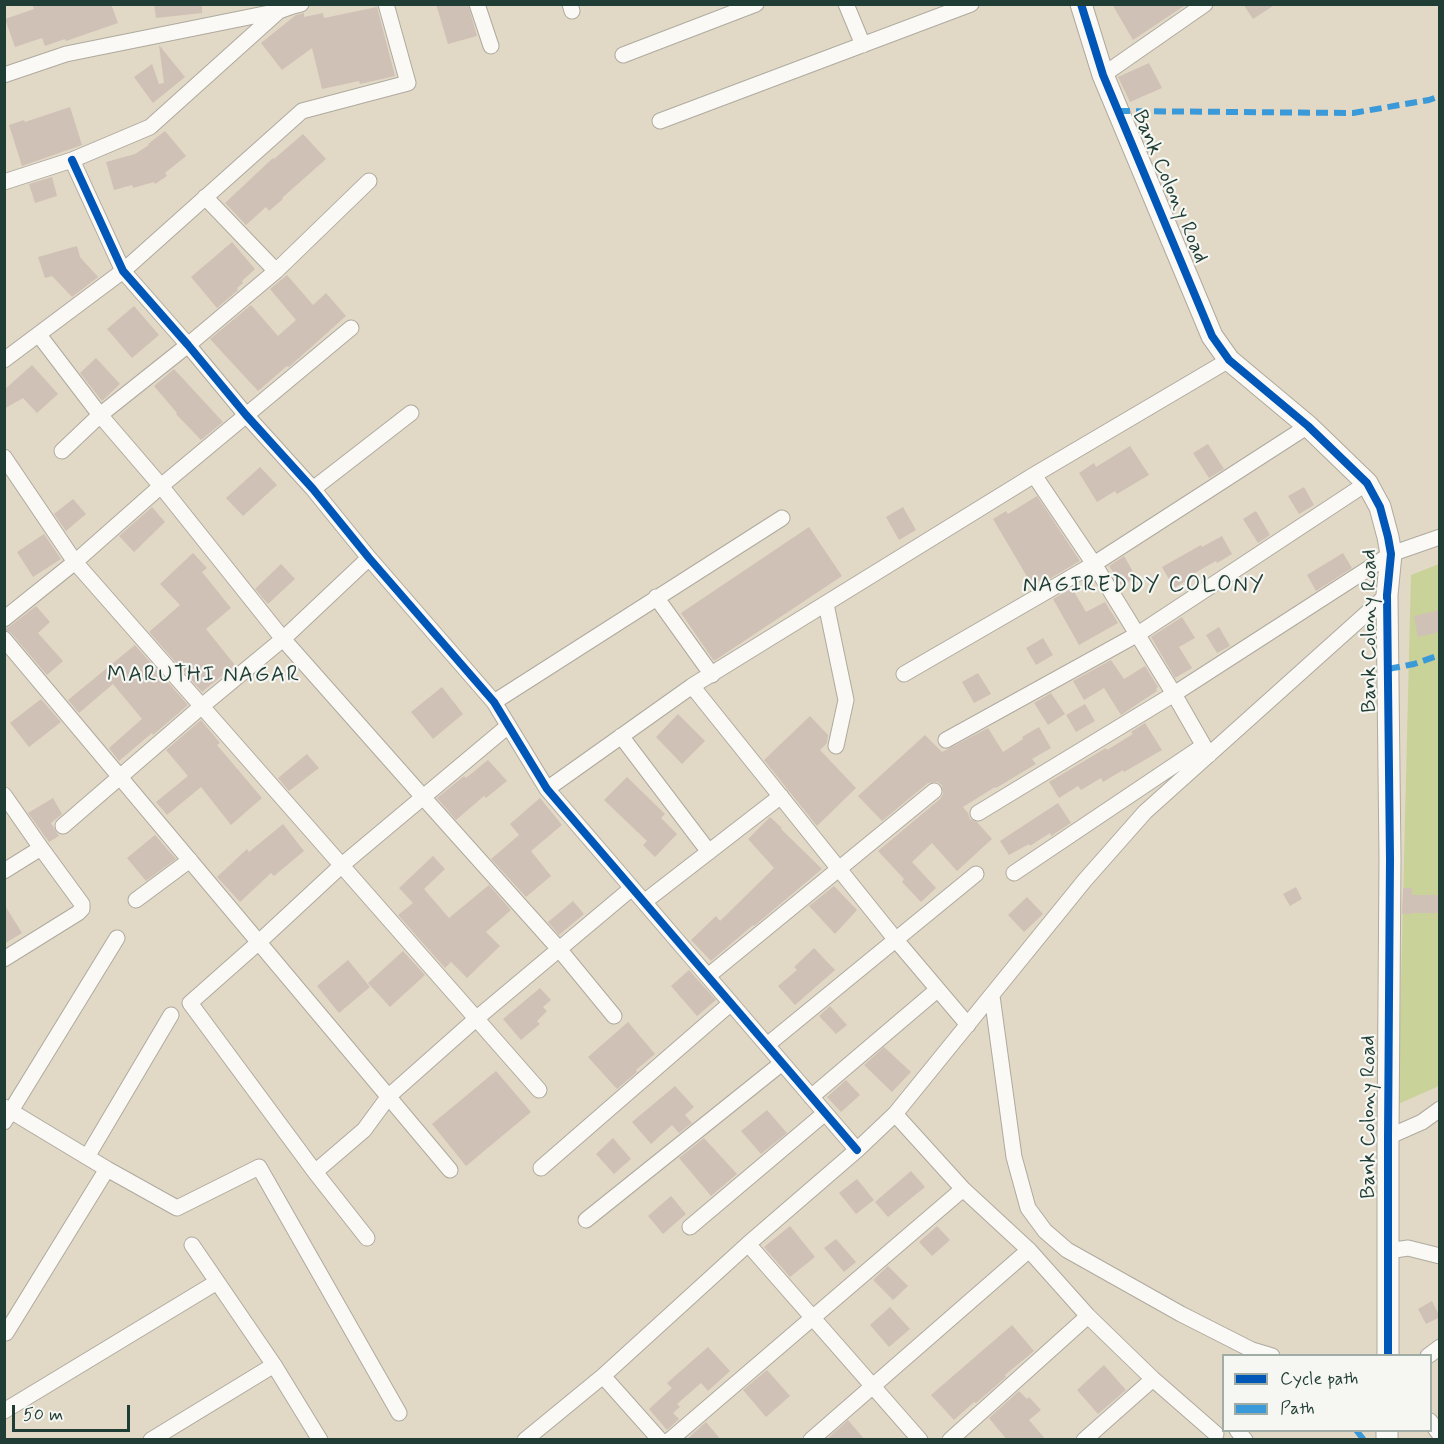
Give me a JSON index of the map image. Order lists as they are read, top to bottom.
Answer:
{
  "streets": {
    "street": ["Bank Colony Road"]
  },
  "districts": ["NAGIREDDY COLONY", "MARUTHI NAGAR"],
  "legend": ["Cycle path", "Path"],
  "scale_bar": "50 m"
}
